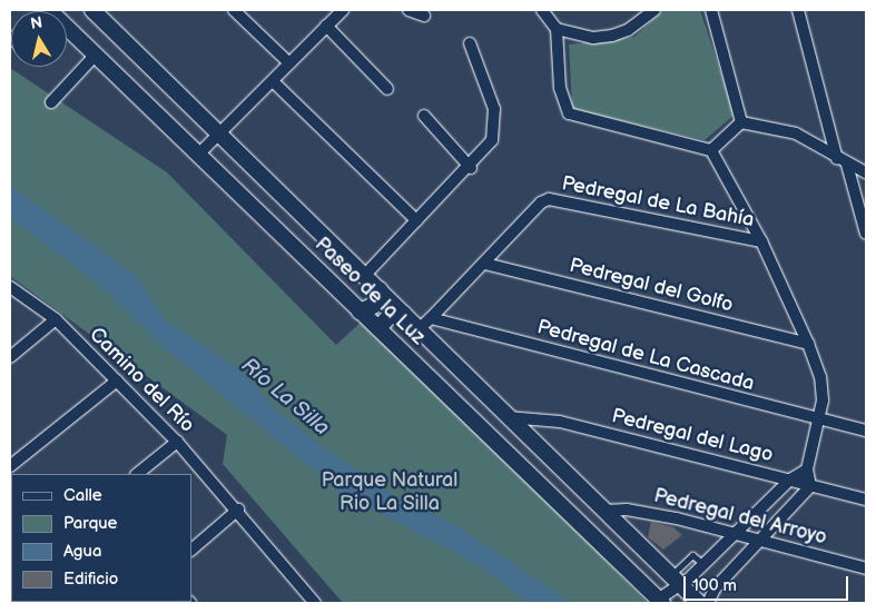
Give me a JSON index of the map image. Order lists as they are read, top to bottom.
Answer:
{
  "streets": {
    "street": [
      "Pedregal de La Bahía",
      "Pedregal del Golfo",
      "Paseo de la Luz",
      "Pedregal de La Cascada",
      "Camino del Río",
      "Pedregal del Lago",
      "Pedregal del Arroyo"
    ]
  },
  "crossings": [
    ["Pedregal de La Bahía", "Pedregal del Golfo"],
    ["Pedregal de La Bahía", "Paseo de la Luz"],
    ["Pedregal de La Bahía", "Pedregal de La Cascada"],
    ["Paseo de la Luz", "Pedregal de La Cascada"],
    ["Paseo de la Luz", "Pedregal del Lago"],
    ["Paseo de la Luz", "Pedregal del Arroyo"]
  ],
  "water": ["Río La Silla"],
  "parks": ["Parque Natural Rio La Silla"],
  "legend": [
    "Calle",
    "Parque",
    "Agua",
    "Edificio"
  ],
  "scale_bar": "100 m",
  "north": "top"
}
